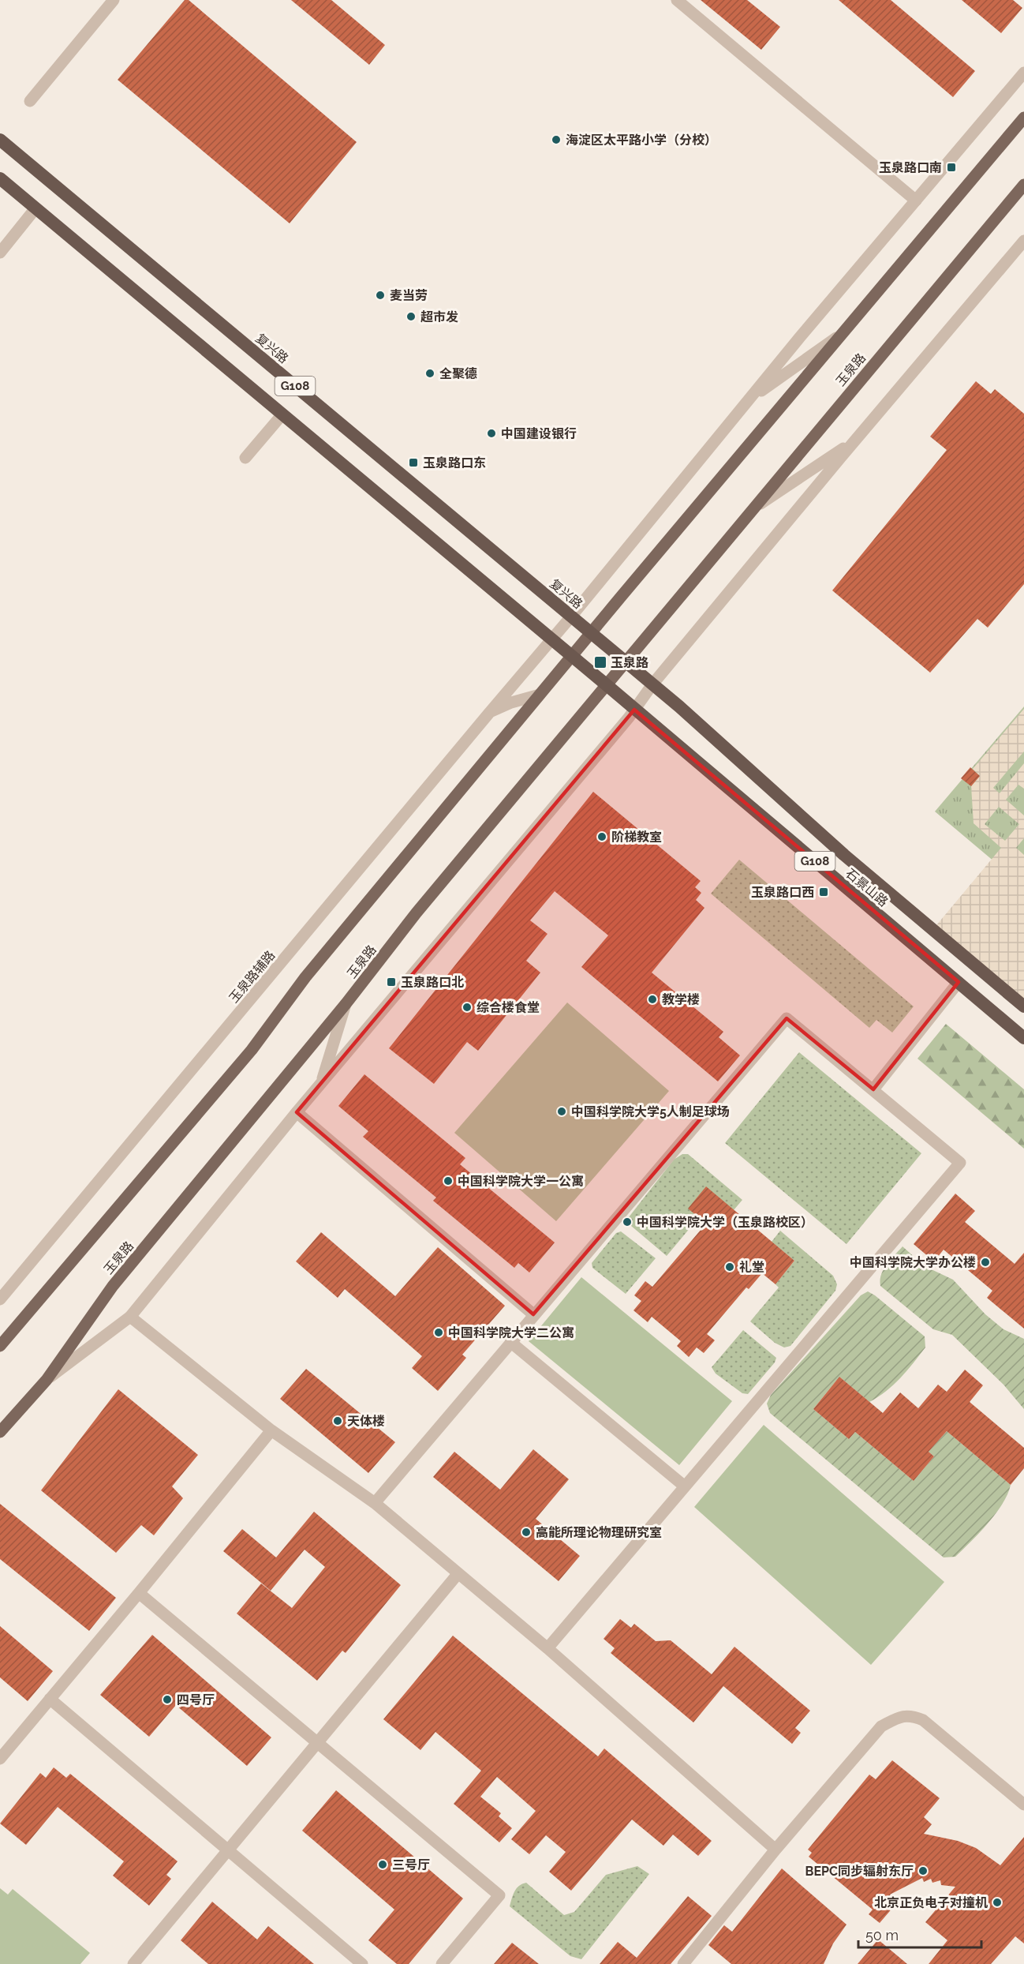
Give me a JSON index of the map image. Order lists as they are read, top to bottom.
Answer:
{
  "streets": {
    "highway": ["复兴路", "G108", "石景山路"],
    "main road": ["玉泉路"],
    "street": ["玉泉路辅路"]
  },
  "crossings": [
    ["复兴路", "G108"],
    ["玉泉路", "G108"],
    ["玉泉路", "石景山路"],
    ["G108", "石景山路"]
  ],
  "places": {
    "other": [
      "海淀区太平路小学（分校）",
      "麦当劳",
      "超市发",
      "全聚德",
      "中国建设银行",
      "阶梯教室",
      "教学楼",
      "综合楼食堂",
      "中国科学院大学5人制足球场",
      "中国科学院大学一公寓",
      "中国科学院大学（玉泉路校区）",
      "中国科学院大学办公楼",
      "礼堂",
      "中国科学院大学二公寓",
      "天体楼",
      "高能所理论物理研究室",
      "四号厅",
      "三号厅",
      "BEPC同步辐射东厅",
      "北京正负电子对撞机"
    ],
    "transit": [
      "玉泉路口南",
      "玉泉路口东",
      "玉泉路",
      "玉泉路口西",
      "玉泉路口北"
    ]
  },
  "scale_bar": "50 m"
}
